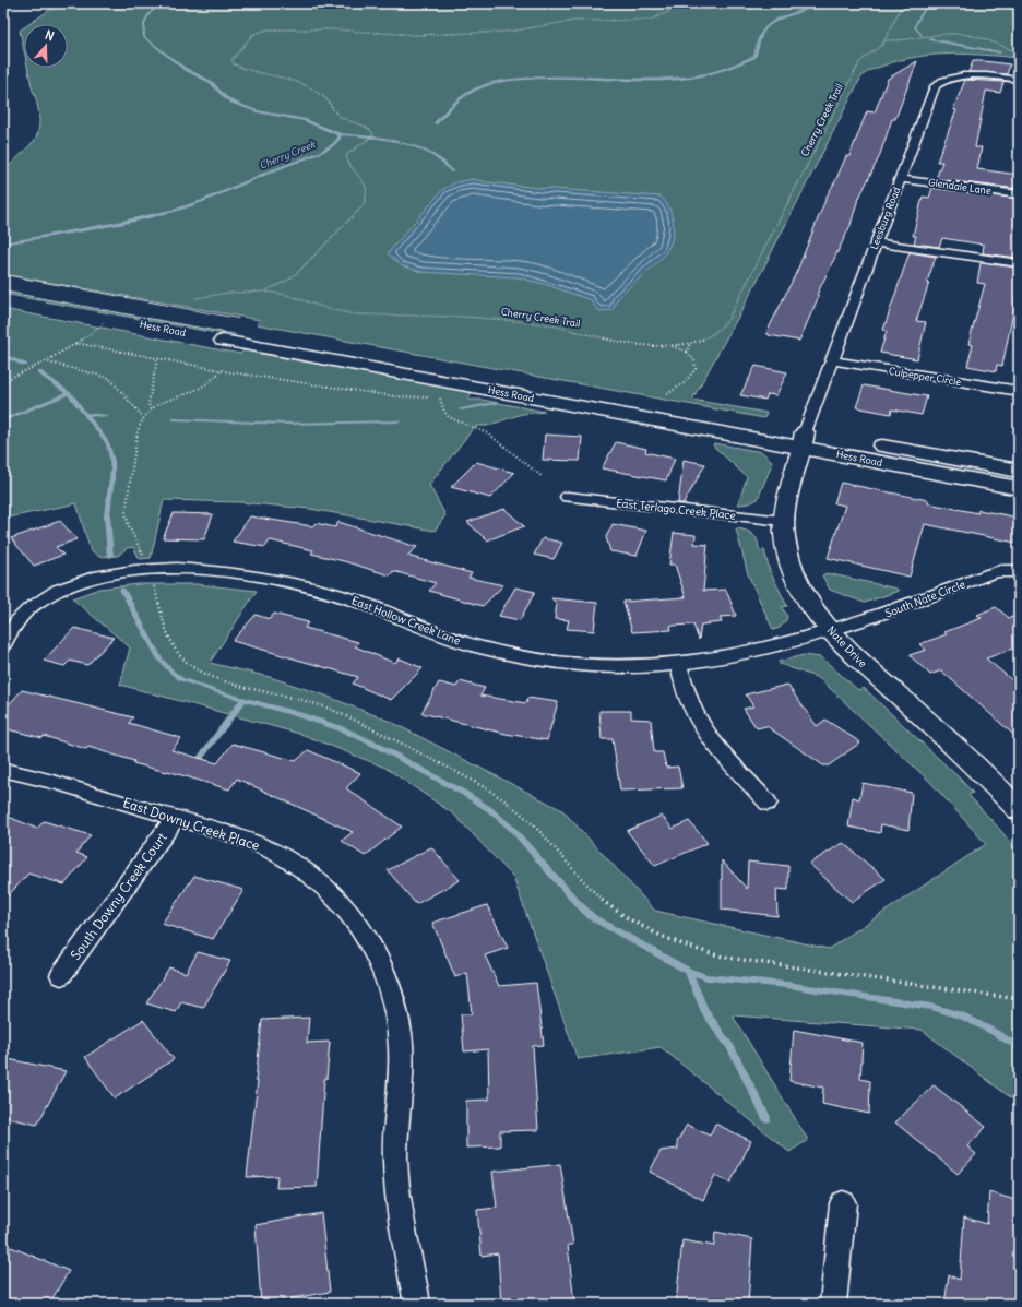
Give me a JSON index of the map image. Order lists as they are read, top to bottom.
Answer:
{
  "streets": {
    "main road": ["Hess Road"],
    "street": [
      "Glendale Lane",
      "Leesburg Road",
      "Culpepper Circle",
      "East Terlago Creek Place",
      "South Nate Circle",
      "East Hollow Creek Lane",
      "Nate Drive",
      "East Downy Creek Place",
      "South Downy Creek Court"
    ],
    "path": ["Cherry Creek Trail"]
  },
  "crossings": [
    ["Glendale Lane", "Leesburg Road"],
    ["Leesburg Road", "Hess Road"],
    ["Leesburg Road", "Culpepper Circle"],
    ["Leesburg Road", "Nate Drive"],
    ["Hess Road", "Nate Drive"],
    ["East Terlago Creek Place", "Nate Drive"],
    ["South Nate Circle", "East Hollow Creek Lane"],
    ["South Nate Circle", "Nate Drive"],
    ["East Hollow Creek Lane", "Nate Drive"],
    ["East Downy Creek Place", "South Downy Creek Court"]
  ],
  "water": ["Cherry Creek"],
  "north": "top"
}
